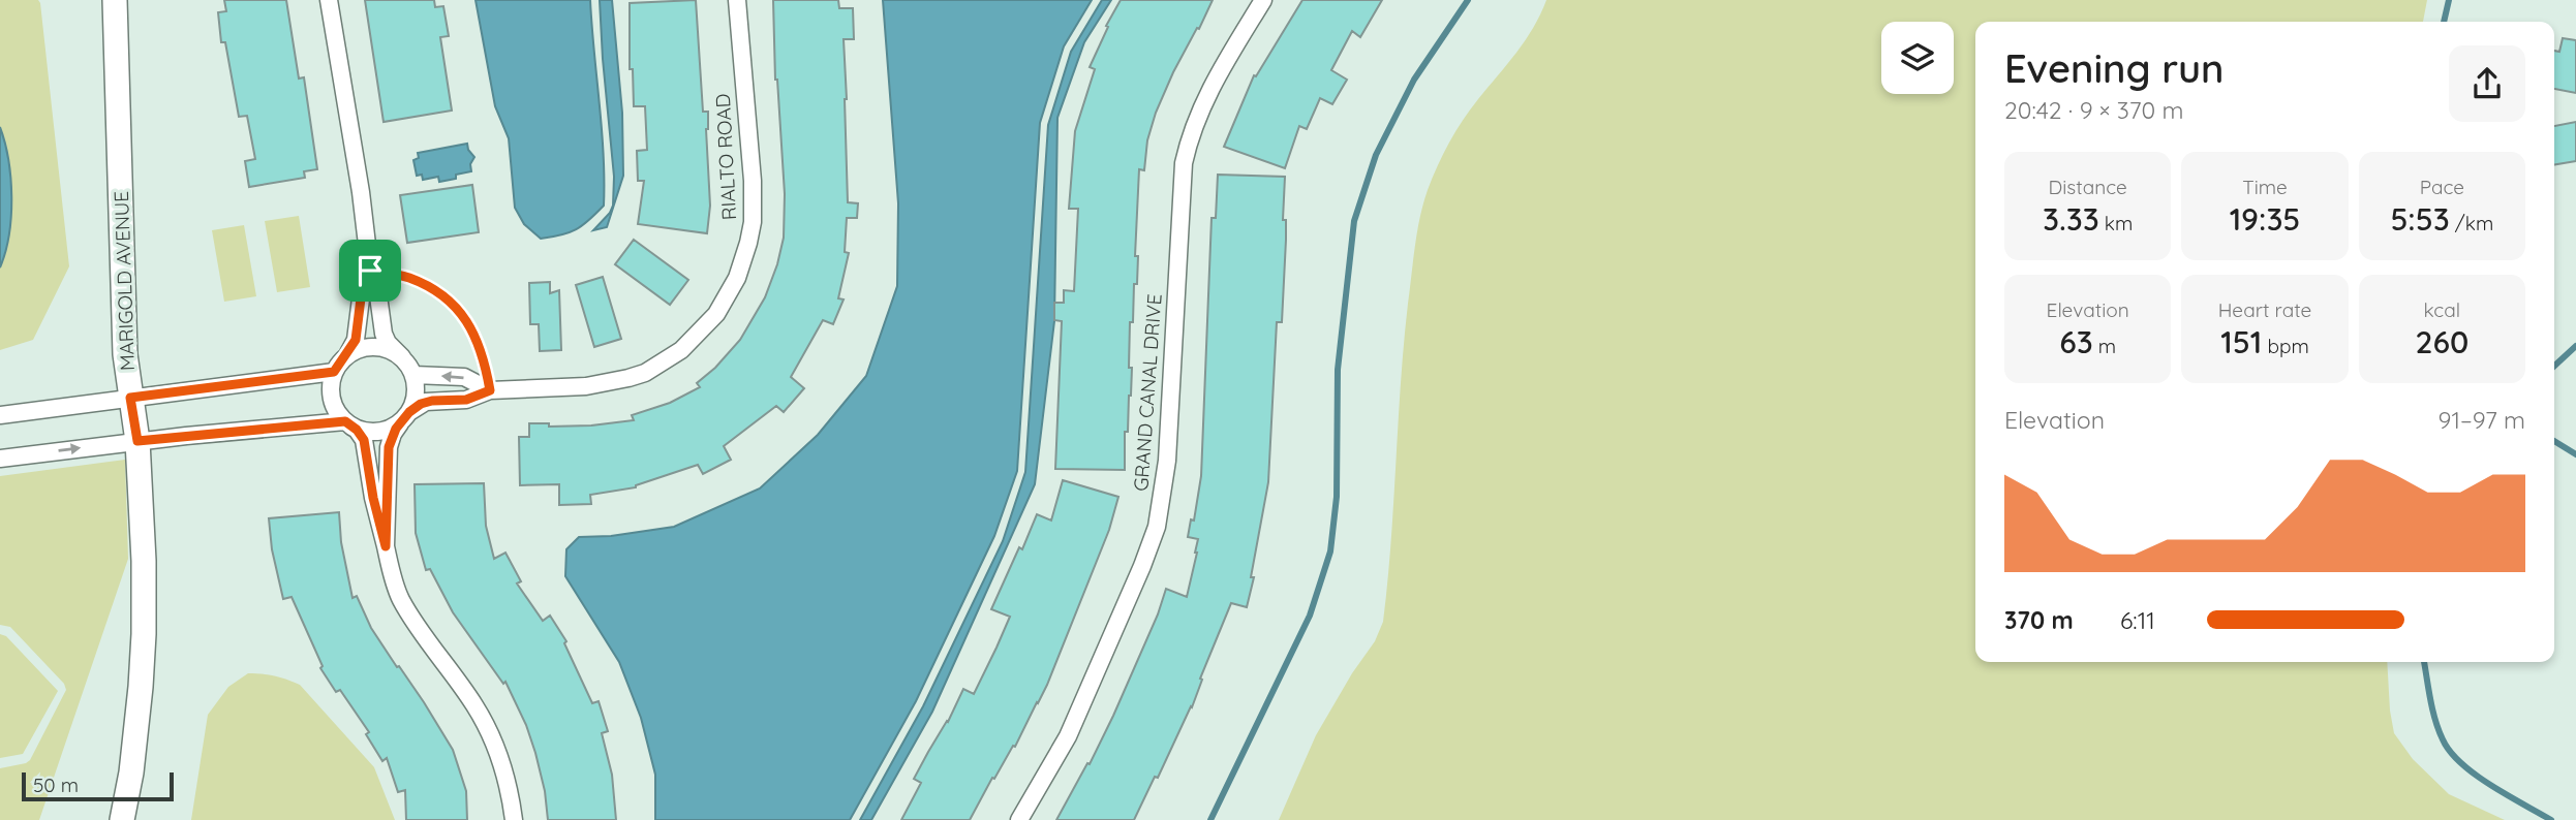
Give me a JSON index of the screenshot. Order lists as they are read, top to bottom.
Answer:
{
  "streets": {
    "main road": ["MARIGOLD AVENUE"],
    "street": ["RIALTO ROAD", "GRAND CANAL DRIVE"]
  },
  "scale_bar": "50 m",
  "page": {
    "heading": ["Evening run", "20:42 · 9 × 370 m"],
    "stats": [
      ["Distance", "3.33 km"],
      ["Time", "19:35"],
      ["Pace", "5:53 /km"],
      ["Elevation", "63 m"],
      ["Heart rate", "151 bpm"],
      ["kcal", "260"]
    ],
    "chart": ["Elevation", "91–97 m"],
    "list": [
      {
        "name": "370 m",
        "note": "6:11"
      }
    ],
    "scale": "50 m"
  }
}
